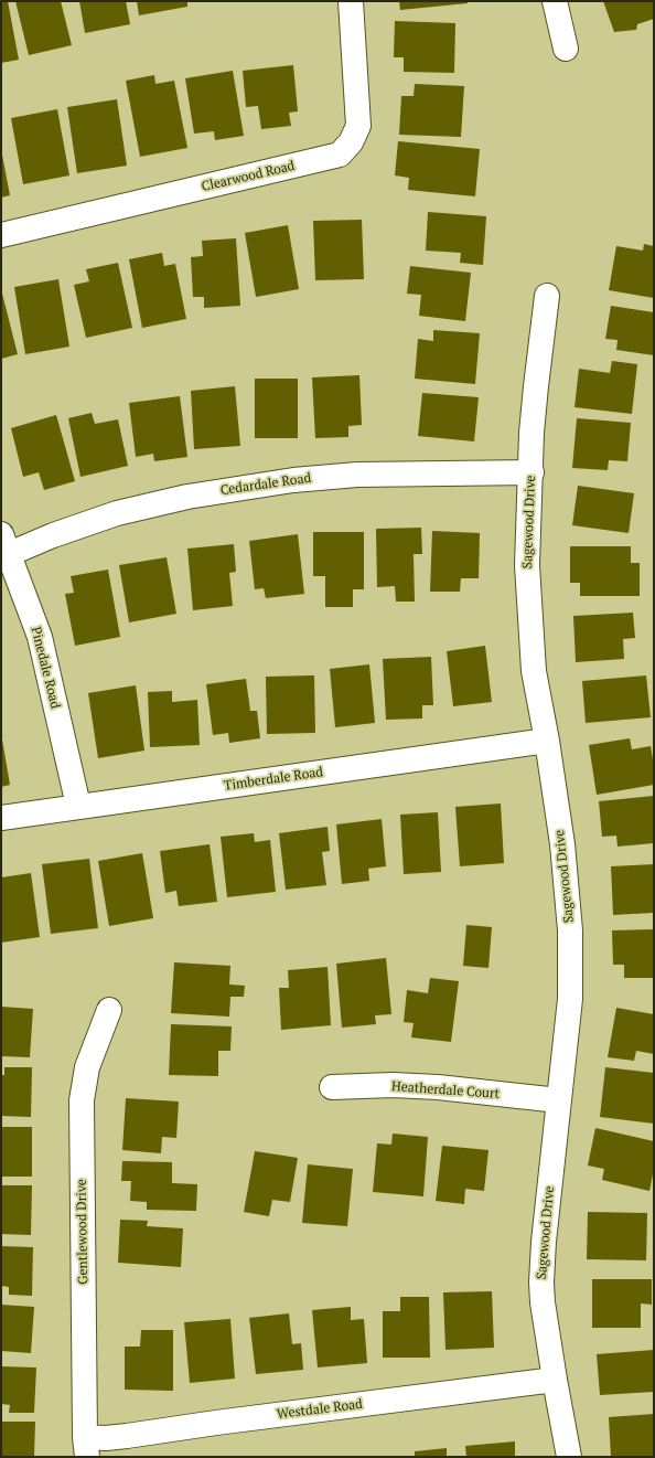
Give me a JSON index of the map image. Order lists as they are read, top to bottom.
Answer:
{
  "streets": {
    "street": [
      "Clearwood Road",
      "Cedardale Road",
      "Sagewood Drive",
      "Pinedale Road",
      "Timberdale Road",
      "Heatherdale Court",
      "Gentlewood Drive",
      "Westdale Road"
    ]
  },
  "crossings": [
    ["Cedardale Road", "Sagewood Drive"],
    ["Cedardale Road", "Pinedale Road"],
    ["Sagewood Drive", "Timberdale Road"],
    ["Sagewood Drive", "Heatherdale Court"],
    ["Sagewood Drive", "Westdale Road"],
    ["Pinedale Road", "Timberdale Road"],
    ["Gentlewood Drive", "Westdale Road"]
  ]
}
